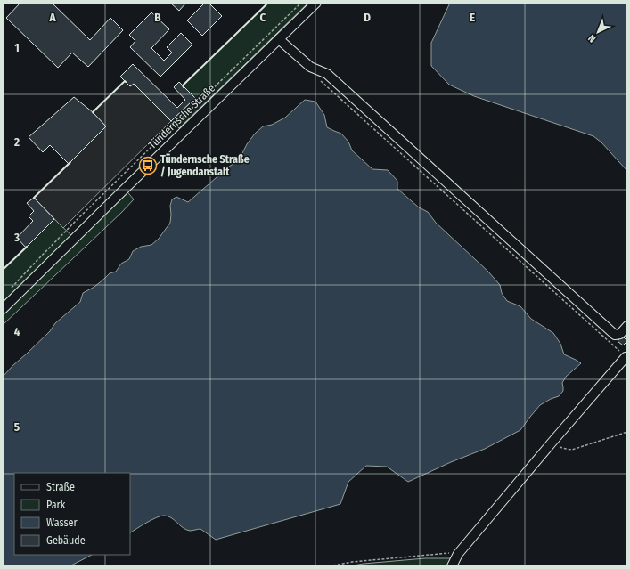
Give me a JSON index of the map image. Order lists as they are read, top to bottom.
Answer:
{
  "streets": {
    "street": ["Tündernsche Straße"]
  },
  "places": {
    "bus stop": ["Tündernsche Straße / Jugendanstalt"]
  },
  "legend": [
    "Straße",
    "Park",
    "Wasser",
    "Gebäude"
  ],
  "north": "bottom left",
  "grid": {
    "columns": [
      "A",
      "B",
      "C",
      "D",
      "E"
    ],
    "rows": [
      "1",
      "2",
      "3",
      "4",
      "5"
    ]
  }
}
